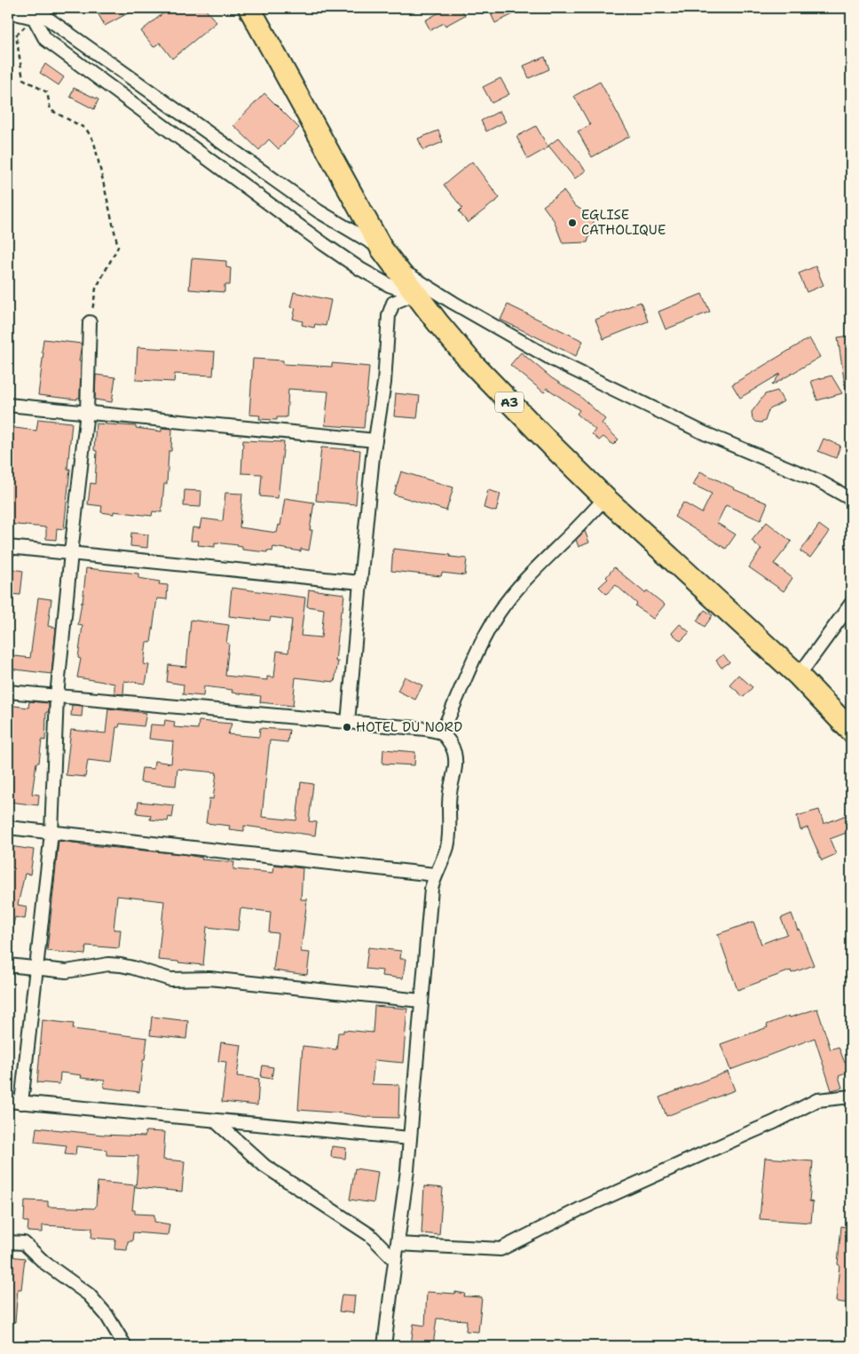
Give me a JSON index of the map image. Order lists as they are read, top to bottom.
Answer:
{
  "streets": {
    "highway": ["A3"]
  },
  "places": ["EGLISE CATHOLIQUE", "HOTEL DU NORD"]
}
